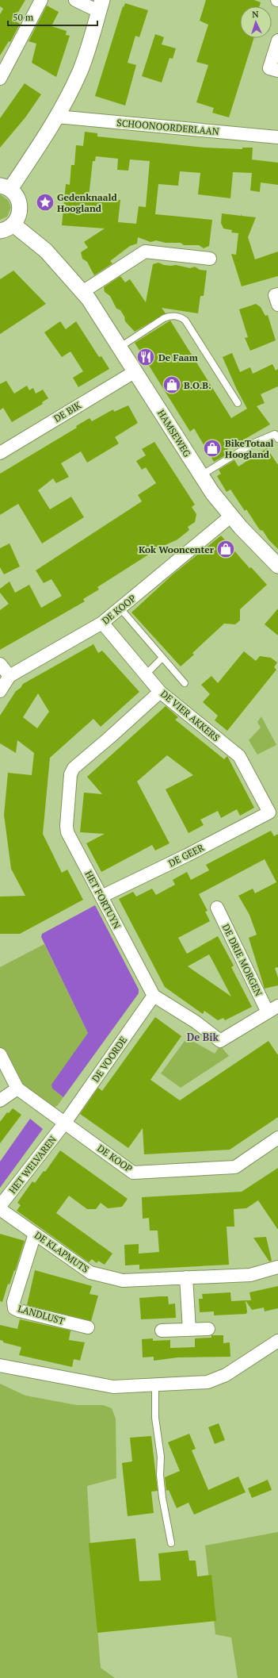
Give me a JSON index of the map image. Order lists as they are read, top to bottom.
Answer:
{
  "streets": {
    "street": [
      "SCHOONOORDERLAAN",
      "DE BIK",
      "HAMSEWEG",
      "DE KOOP",
      "DE VIER AKKERS",
      "DE GEER",
      "HET FORTUYN",
      "DE DRIE MORGEN",
      "DE VOORDE",
      "HET WELVAREN",
      "DE KLAPMUTS",
      "LANDLUST"
    ]
  },
  "crossings": [
    ["DE BIK", "HAMSEWEG"],
    ["HAMSEWEG", "DE KOOP"],
    ["DE KOOP", "DE VIER AKKERS"],
    ["DE KOOP", "DE VOORDE"],
    ["DE KOOP", "HET WELVAREN"],
    ["DE VIER AKKERS", "DE GEER"],
    ["DE VIER AKKERS", "HET FORTUYN"],
    ["DE GEER", "HET FORTUYN"],
    ["HET FORTUYN", "DE VOORDE"],
    ["DE VOORDE", "HET WELVAREN"],
    ["DE KLAPMUTS", "LANDLUST"]
  ],
  "districts": ["De Bik"],
  "places": {
    "place": ["Gedenknaald Hoogland"],
    "restaurant": ["De Faam"],
    "shop": ["B.O.B.", "BikeTotaal Hoogland", "Kok Wooncenter"]
  },
  "scale_bar": "50 m",
  "north": "top"
}
